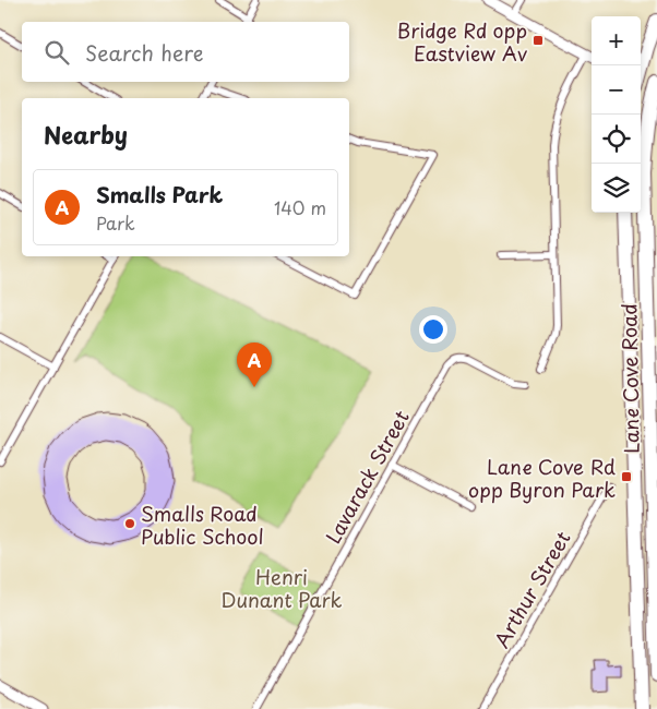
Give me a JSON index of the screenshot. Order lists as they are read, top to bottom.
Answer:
{
  "streets": {
    "highway": ["Lane Cove Road"],
    "street": ["Lavarack Street", "Arthur Street"]
  },
  "parks": ["Henri Dunant Park"],
  "places": {
    "transit": ["Bridge Rd opp Eastview Av", "Lane Cove Rd opp Byron Park"],
    "other": ["Smalls Road Public School"]
  },
  "page": {
    "map_buttons": ["+", "−"],
    "search": "Search here",
    "heading": "Nearby",
    "list": [
      {
        "mark": "A",
        "name": "Smalls Park",
        "note": "Park",
        "value": "140 m"
      }
    ],
    "pins": "A"
  }
}
